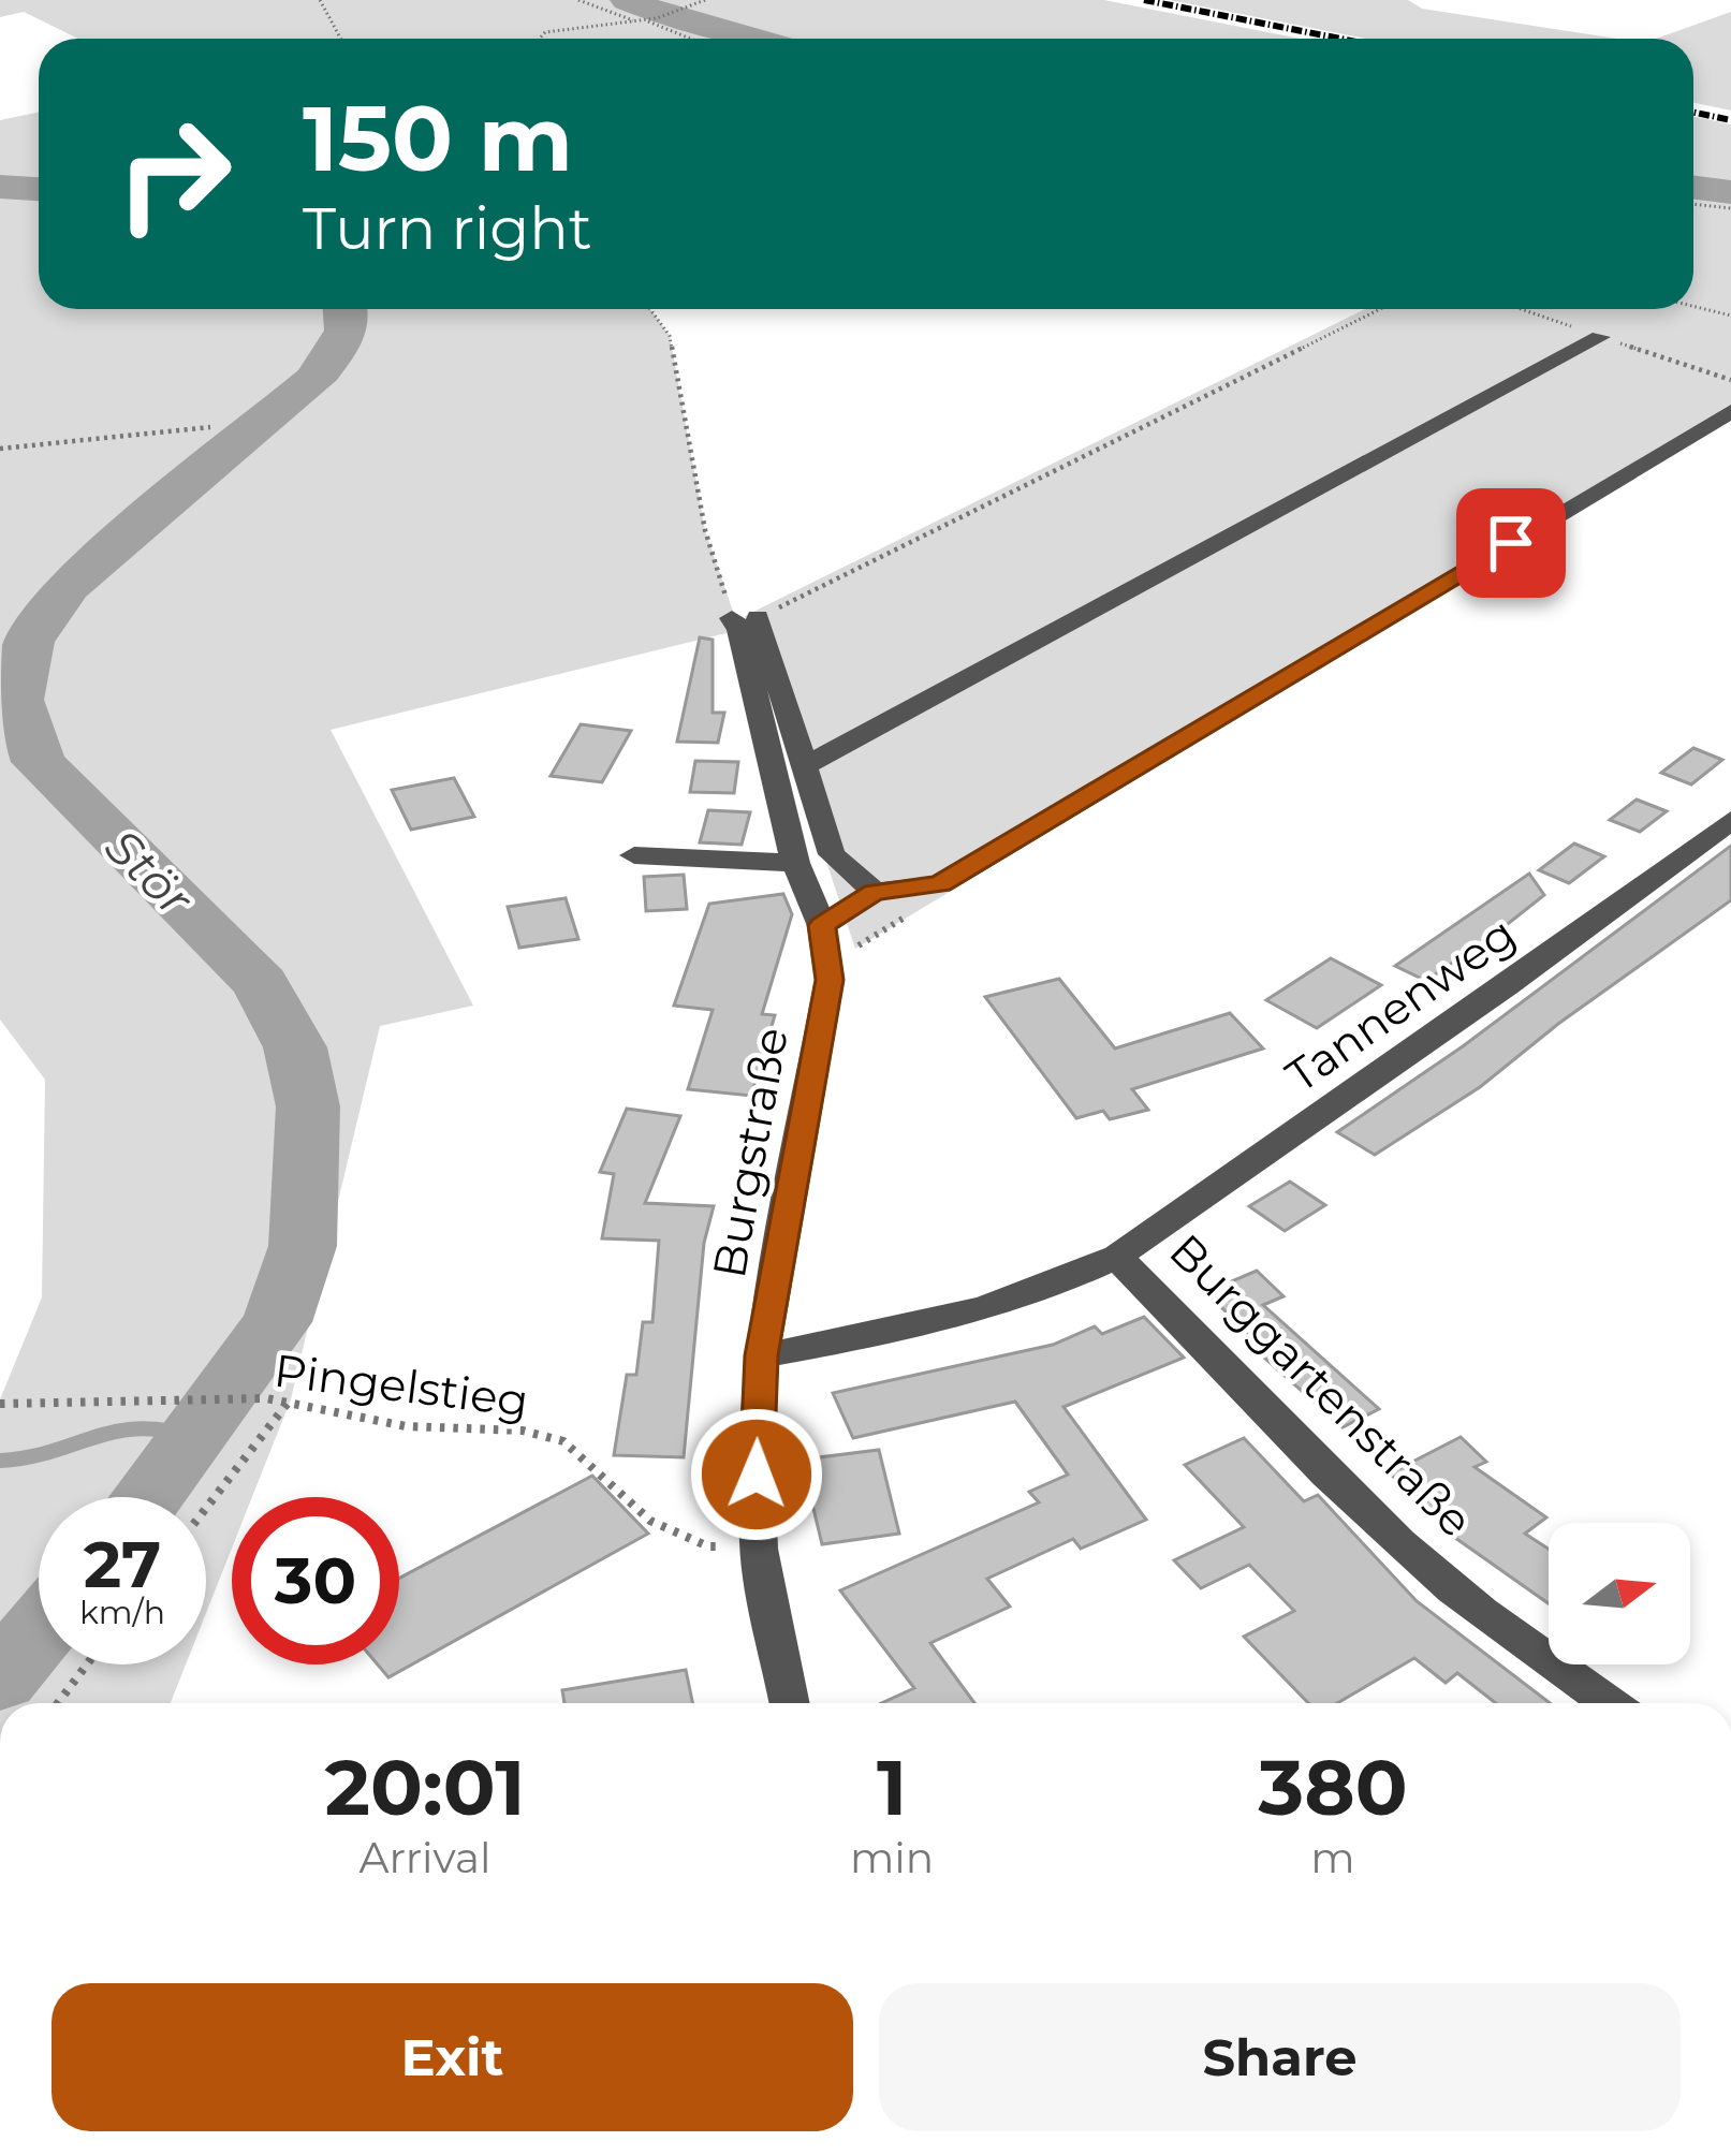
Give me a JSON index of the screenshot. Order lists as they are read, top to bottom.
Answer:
{
  "streets": {
    "street": ["Tannenweg", "Burgstraße", "Burggartenstraße"],
    "path": ["Pingelstieg"]
  },
  "crossings": [
    ["Tannenweg", "Burggartenstraße"],
    ["Burgstraße", "Pingelstieg"],
    ["Burgstraße", "Burggartenstraße"]
  ],
  "water": ["Stör"],
  "north": "right",
  "page": {
    "turn": ["150 m", "Turn right"],
    "speed": "27 km/h",
    "limit": "30",
    "eta": [
      "20:01",
      "Arrival",
      "1",
      "min",
      "380",
      "m"
    ],
    "buttons": ["Exit", "Share"]
  }
}
